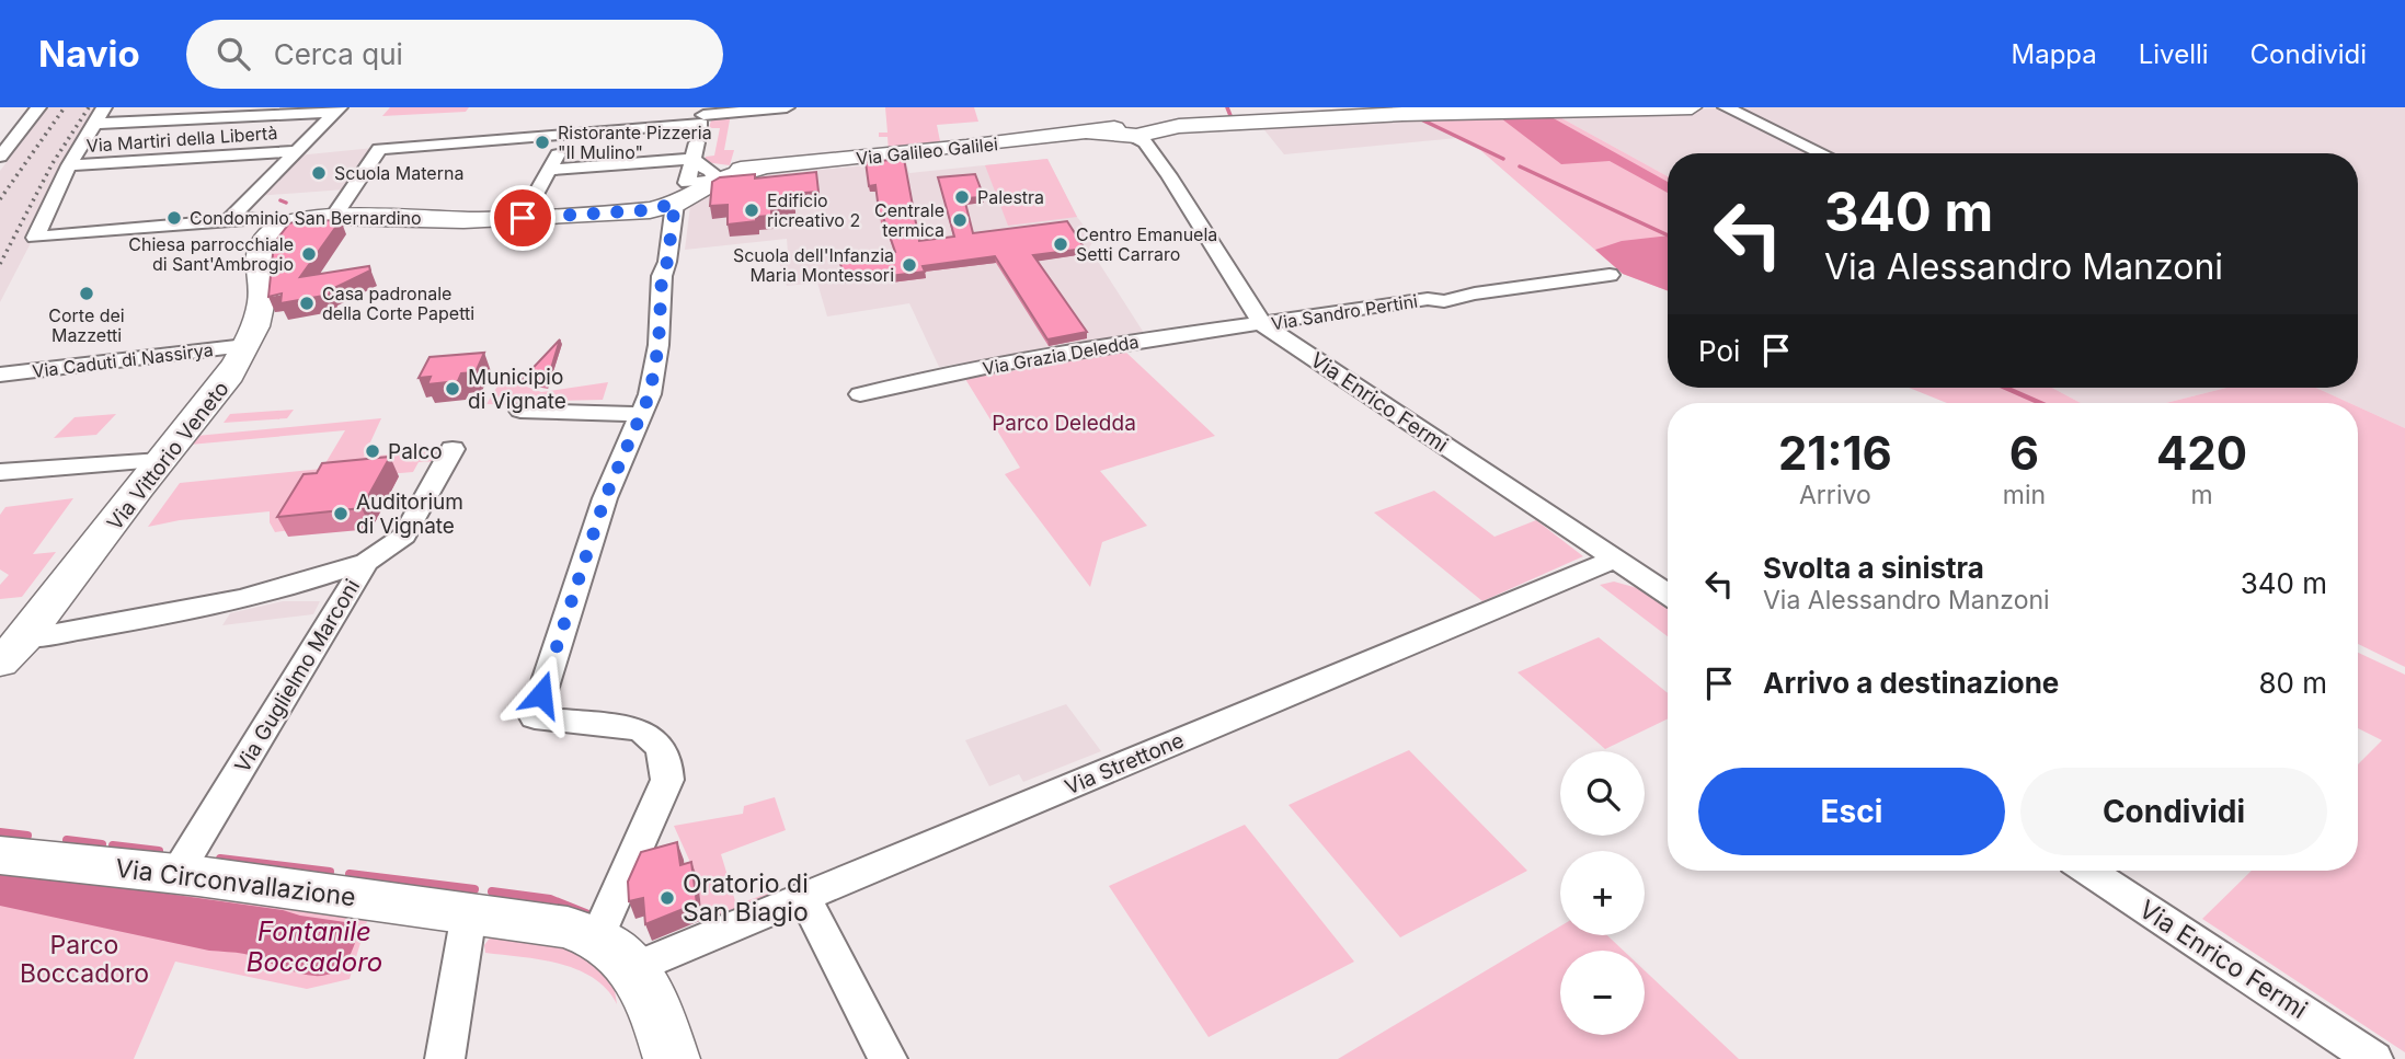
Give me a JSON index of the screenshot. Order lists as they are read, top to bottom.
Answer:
{
  "streets": {
    "street": [
      "Via Martiri della Libertà",
      "Via Galileo Galilei",
      "Via Sandro Pertini",
      "Via Grazia Deledda",
      "Via Caduti di Nassirya",
      "Via Enrico Fermi",
      "Via Vittorio Veneto",
      "Via Guglielmo Marconi",
      "Via Strettone",
      "Via Circonvallazione"
    ]
  },
  "crossings": [
    ["Via Galileo Galilei", "Via Enrico Fermi"],
    ["Via Galileo Galilei", "Via Vittorio Veneto"],
    ["Via Sandro Pertini", "Via Grazia Deledda"],
    ["Via Sandro Pertini", "Via Enrico Fermi"],
    ["Via Grazia Deledda", "Via Enrico Fermi"],
    ["Via Caduti di Nassirya", "Via Vittorio Veneto"],
    ["Via Enrico Fermi", "Via Strettone"],
    ["Via Guglielmo Marconi", "Via Circonvallazione"],
    ["Via Strettone", "Via Circonvallazione"]
  ],
  "water": ["Fontanile Boccadoro"],
  "parks": ["Parco Deledda", "Parco Boccadoro"],
  "places": [
    "Ristorante Pizzeria \"Il Mulino\"",
    "Scuola Materna",
    "Palestra",
    "Edificio ricreativo 2",
    "Condominio San Bernardino",
    "Centrale termica",
    "Centro Emanuela Setti Carraro",
    "Chiesa parrocchiale di Sant'Ambrogio",
    "Scuola dell'Infanzia Maria Montessori",
    "Corte dei Mazzetti",
    "Casa padronale della Corte Papetti",
    "Municipio di Vignate",
    "Palco",
    "Auditorium di Vignate",
    "Oratorio di San Biagio"
  ],
  "page": {
    "header": "Navio",
    "search": "Cerca qui",
    "nav": ["Mappa", "Livelli", "Condividi"],
    "turn": ["340 m", "Via Alessandro Manzoni"],
    "then": "Poi",
    "eta": [
      "21:16",
      "Arrivo",
      "6",
      "min",
      "420",
      "m"
    ],
    "list": [
      {
        "name": "Svolta a sinistra",
        "note": "Via Alessandro Manzoni",
        "value": "340 m"
      },
      {
        "name": "Arrivo a destinazione",
        "value": "80 m"
      }
    ],
    "map_buttons": ["+", "−"],
    "buttons": ["Esci", "Condividi"]
  }
}
